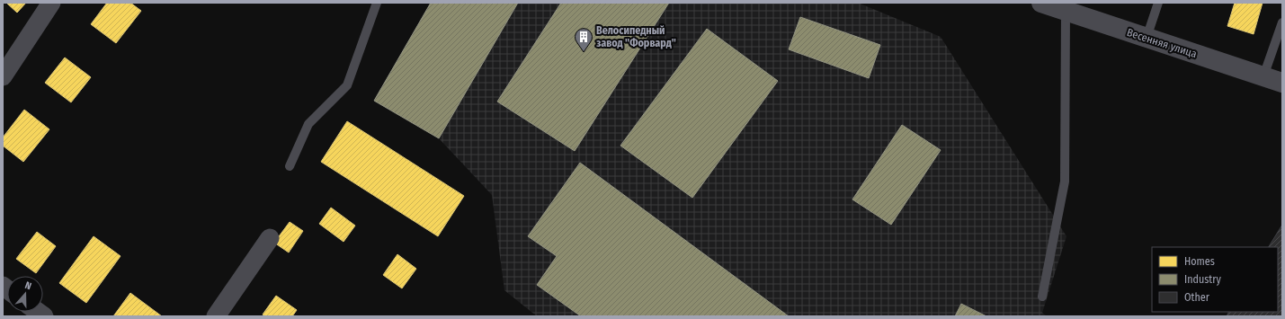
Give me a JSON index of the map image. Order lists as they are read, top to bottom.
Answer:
{
  "streets": {
    "street": ["Весенняя улица"]
  },
  "places": {
    "building": ["Велосипедный завод \"Форвард\""]
  },
  "legend": ["Homes", "Industry", "Other"],
  "north": "top"
}
